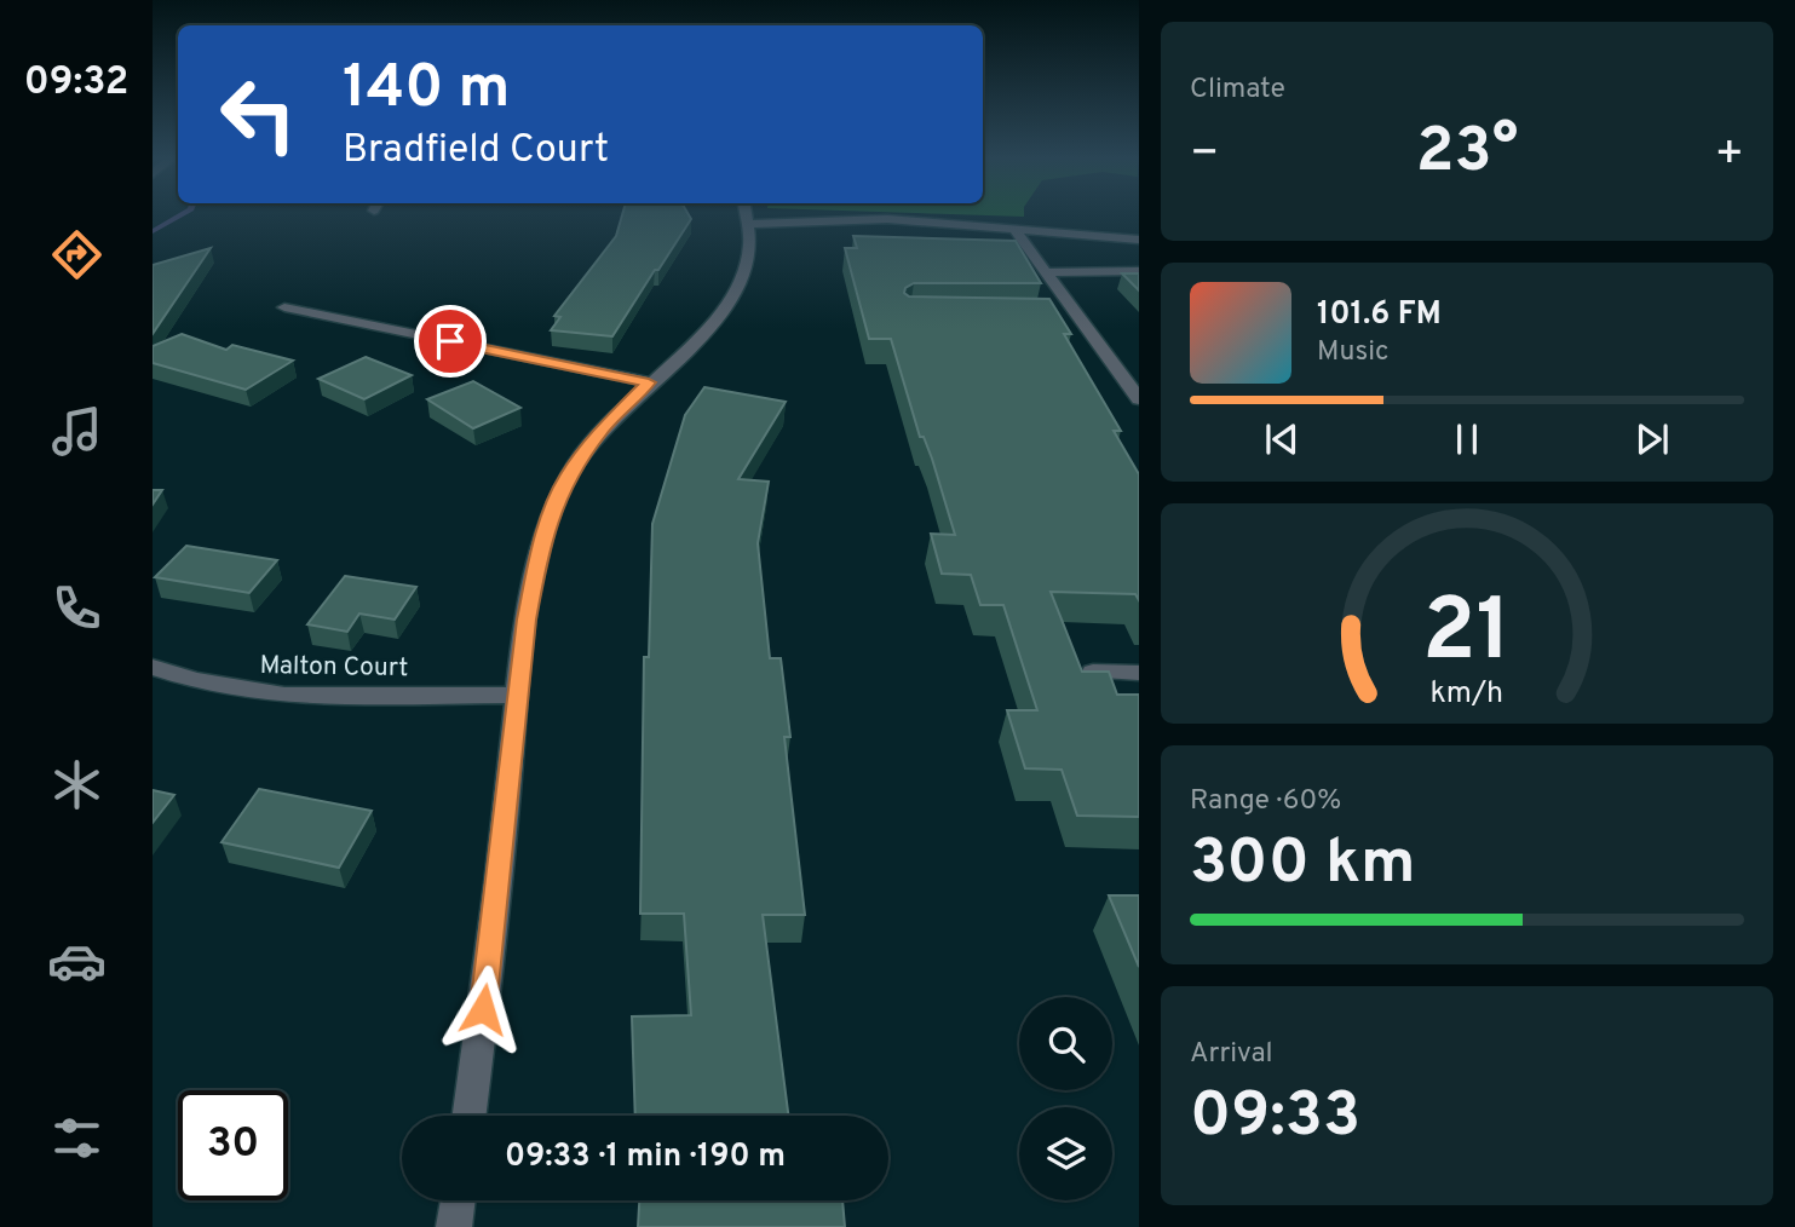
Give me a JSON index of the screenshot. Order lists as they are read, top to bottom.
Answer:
{
  "streets": {
    "street": ["Malton Court"]
  },
  "page": {
    "tabs": "09:32",
    "tile": [
      "Climate",
      ["Range · 60%", "300 km"],
      ["Arrival", "09:33"]
    ],
    "turn": ["140 m", "Bradfield Court"],
    "heat": ["−", "23°", "+"],
    "song": ["101.6 FM", "Music"],
    "limit": "30",
    "trip": "09:33 · 1 min · 190 m",
    "gauge": ["21", "km/h"]
  }
}
